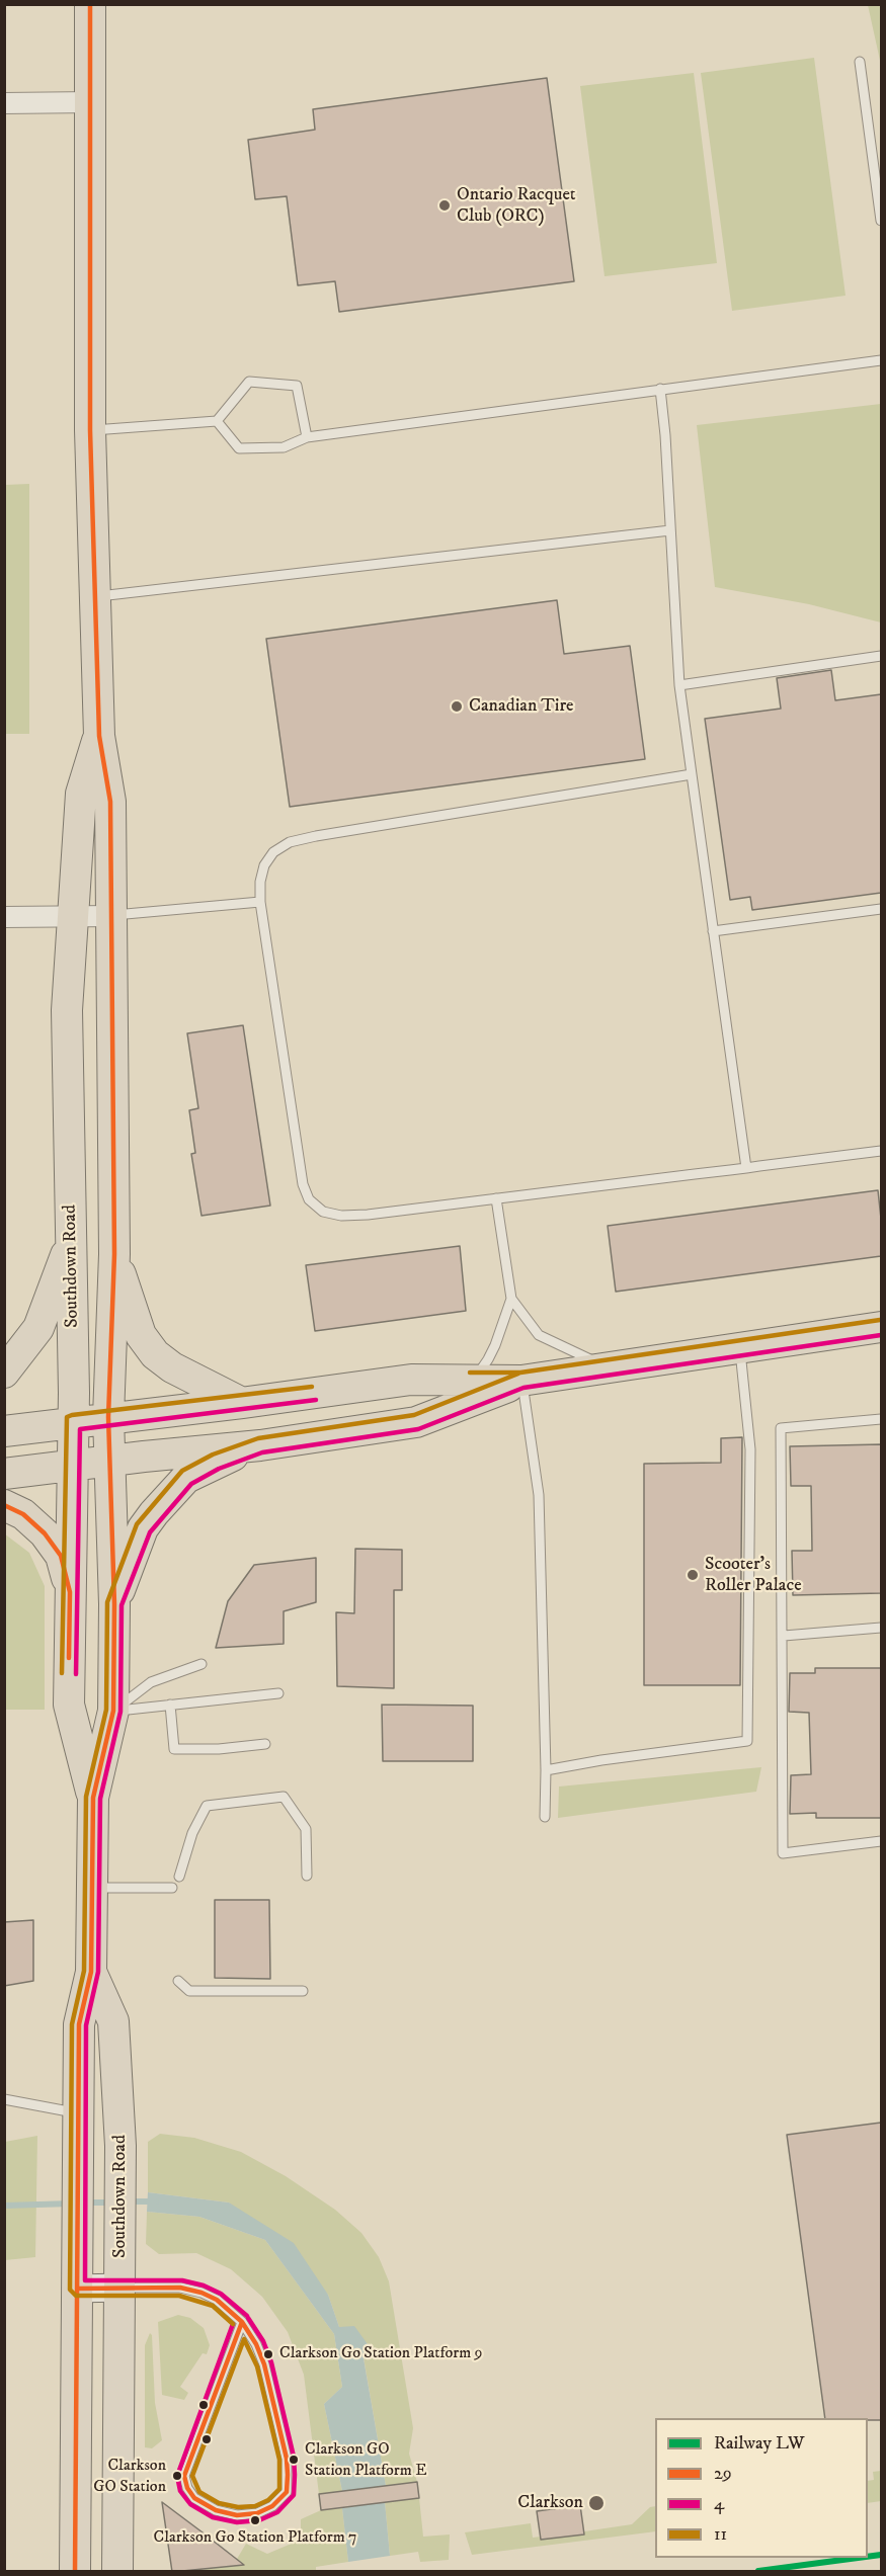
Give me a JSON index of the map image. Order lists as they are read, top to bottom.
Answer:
{
  "streets": {
    "main road": ["Southdown Road"]
  },
  "places": [
    "Ontario Racquet Club (ORC)",
    "Canadian Tire",
    "Scooter's Roller Palace",
    "Clarkson Go Station Platform 9",
    "Clarkson GO Station Platform E",
    "Clarkson GO Station",
    "Clarkson",
    "Clarkson Go Station Platform 7"
  ],
  "lines": [
    "transit line 29",
    "transit line 11",
    "transit line 4",
    "rail line LW"
  ],
  "legend": [
    "Railway LW",
    "29",
    "4",
    "11"
  ]
}
